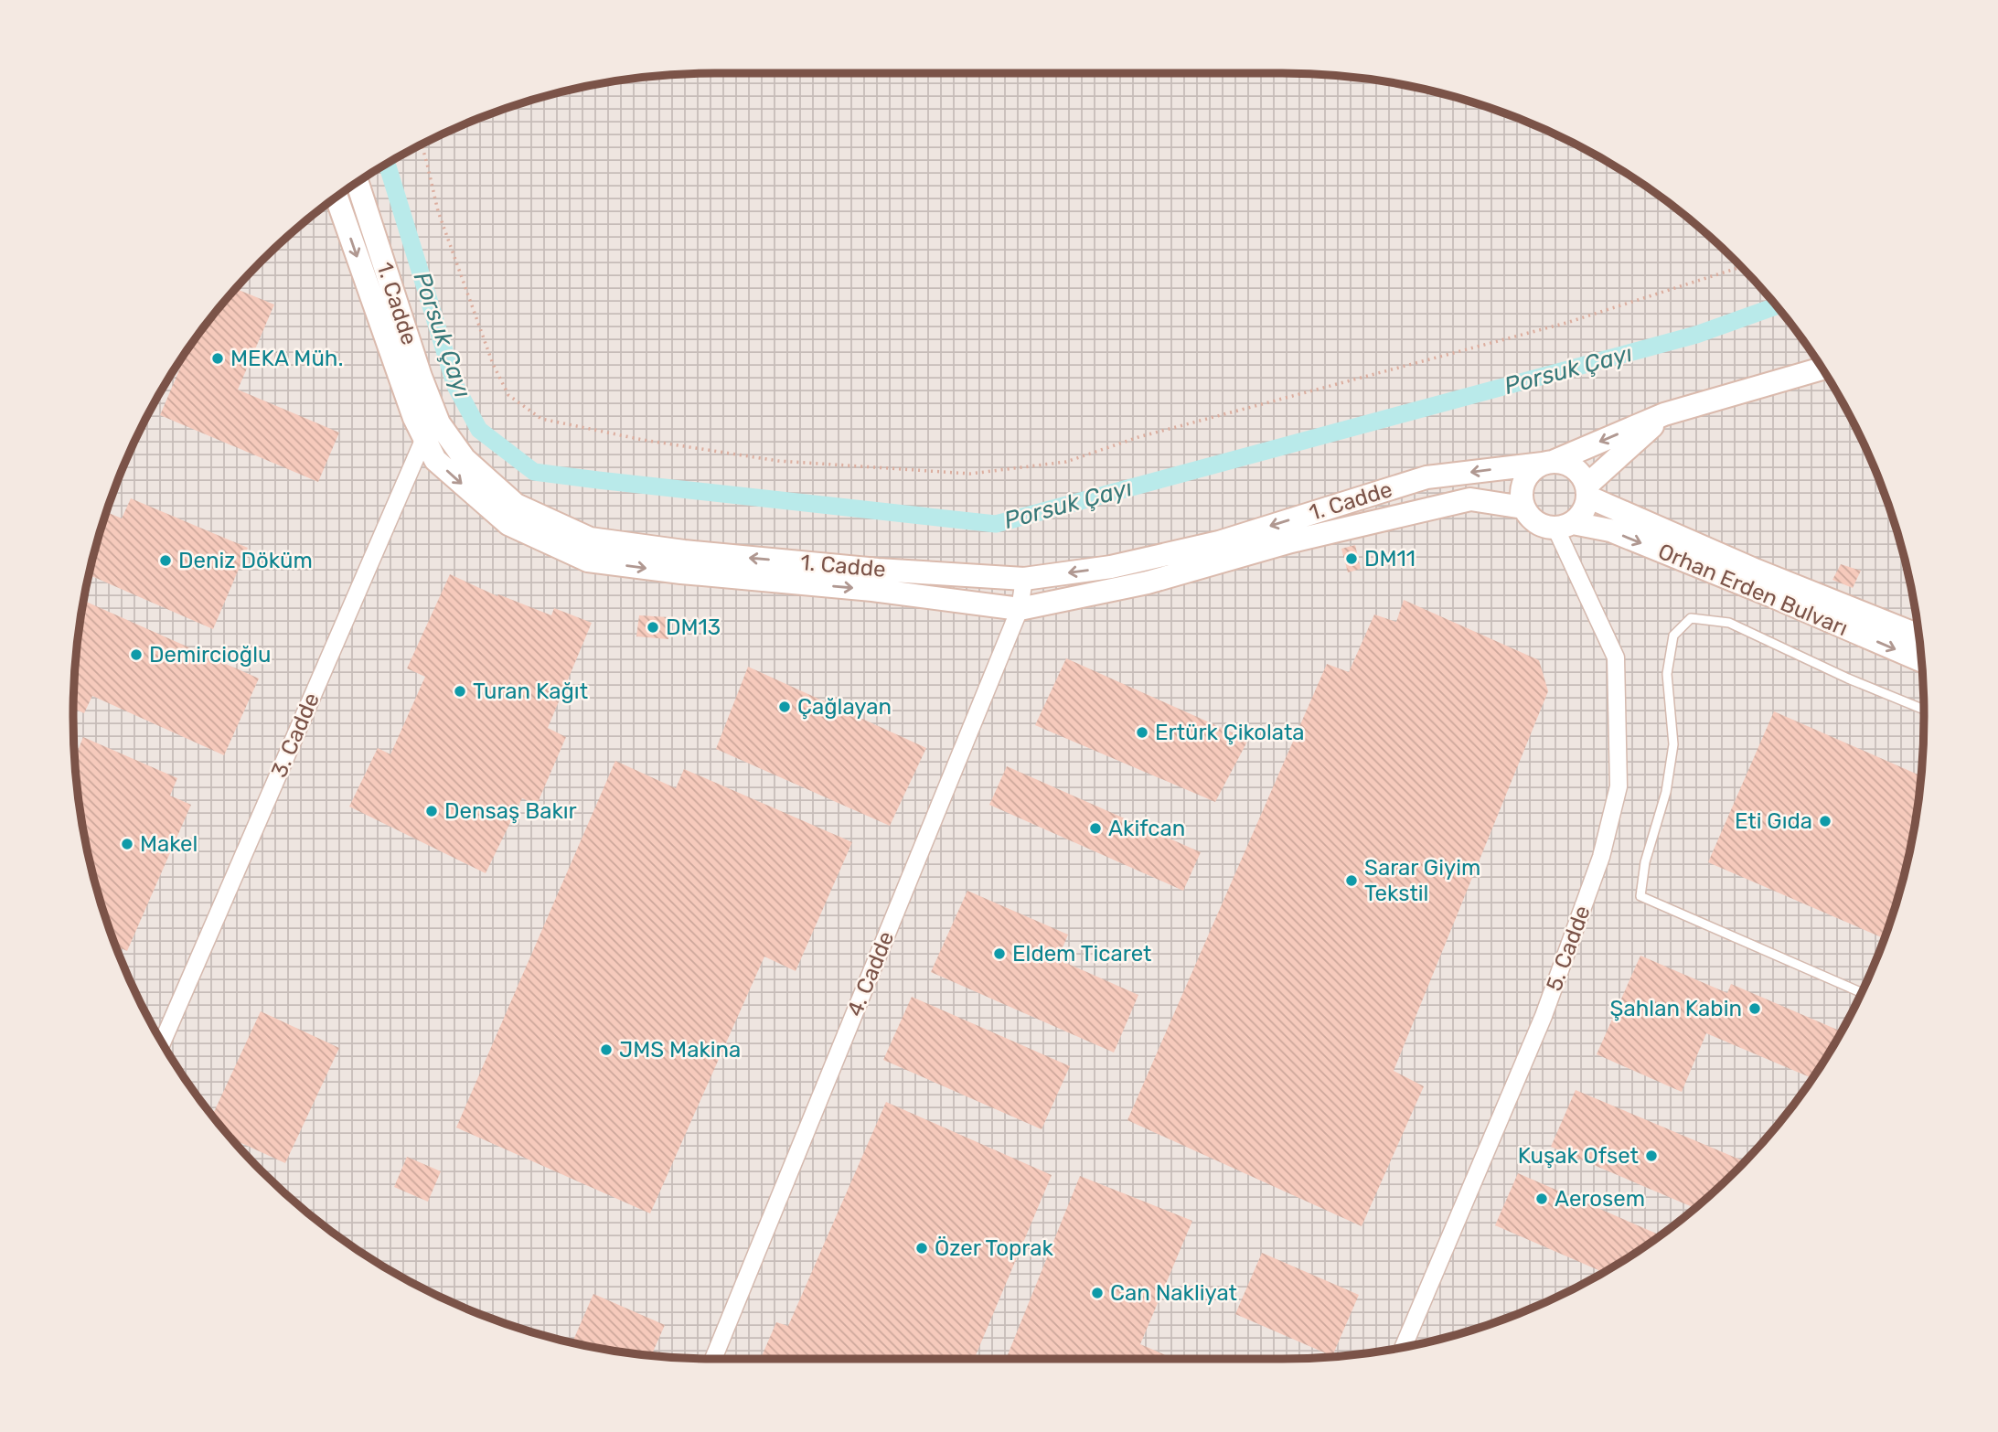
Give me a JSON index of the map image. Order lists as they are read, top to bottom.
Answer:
{
  "streets": {
    "street": [
      "1. Cadde",
      "Orhan Erden Bulvarı",
      "3. Cadde",
      "5. Cadde",
      "4. Cadde"
    ]
  },
  "crossings": [
    ["1. Cadde", "Orhan Erden Bulvarı"],
    ["1. Cadde", "3. Cadde"],
    ["1. Cadde", "5. Cadde"],
    ["1. Cadde", "4. Cadde"],
    ["Orhan Erden Bulvarı", "5. Cadde"]
  ],
  "water": ["Porsuk Çayı"],
  "places": [
    "MEKA Müh.",
    "DM11",
    "Deniz Döküm",
    "DM13",
    "Demircioğlu",
    "Turan Kağıt",
    "Çağlayan",
    "Ertürk Çikolata",
    "Densaş Bakır",
    "Eti Gıda",
    "Akifcan",
    "Makel",
    "Sarar Giyim Tekstil",
    "Eldem Ticaret",
    "Şahlan Kabin",
    "JMS Makina",
    "Kuşak Ofset",
    "Aerosem",
    "Özer Toprak",
    "Can Nakliyat"
  ]
}
